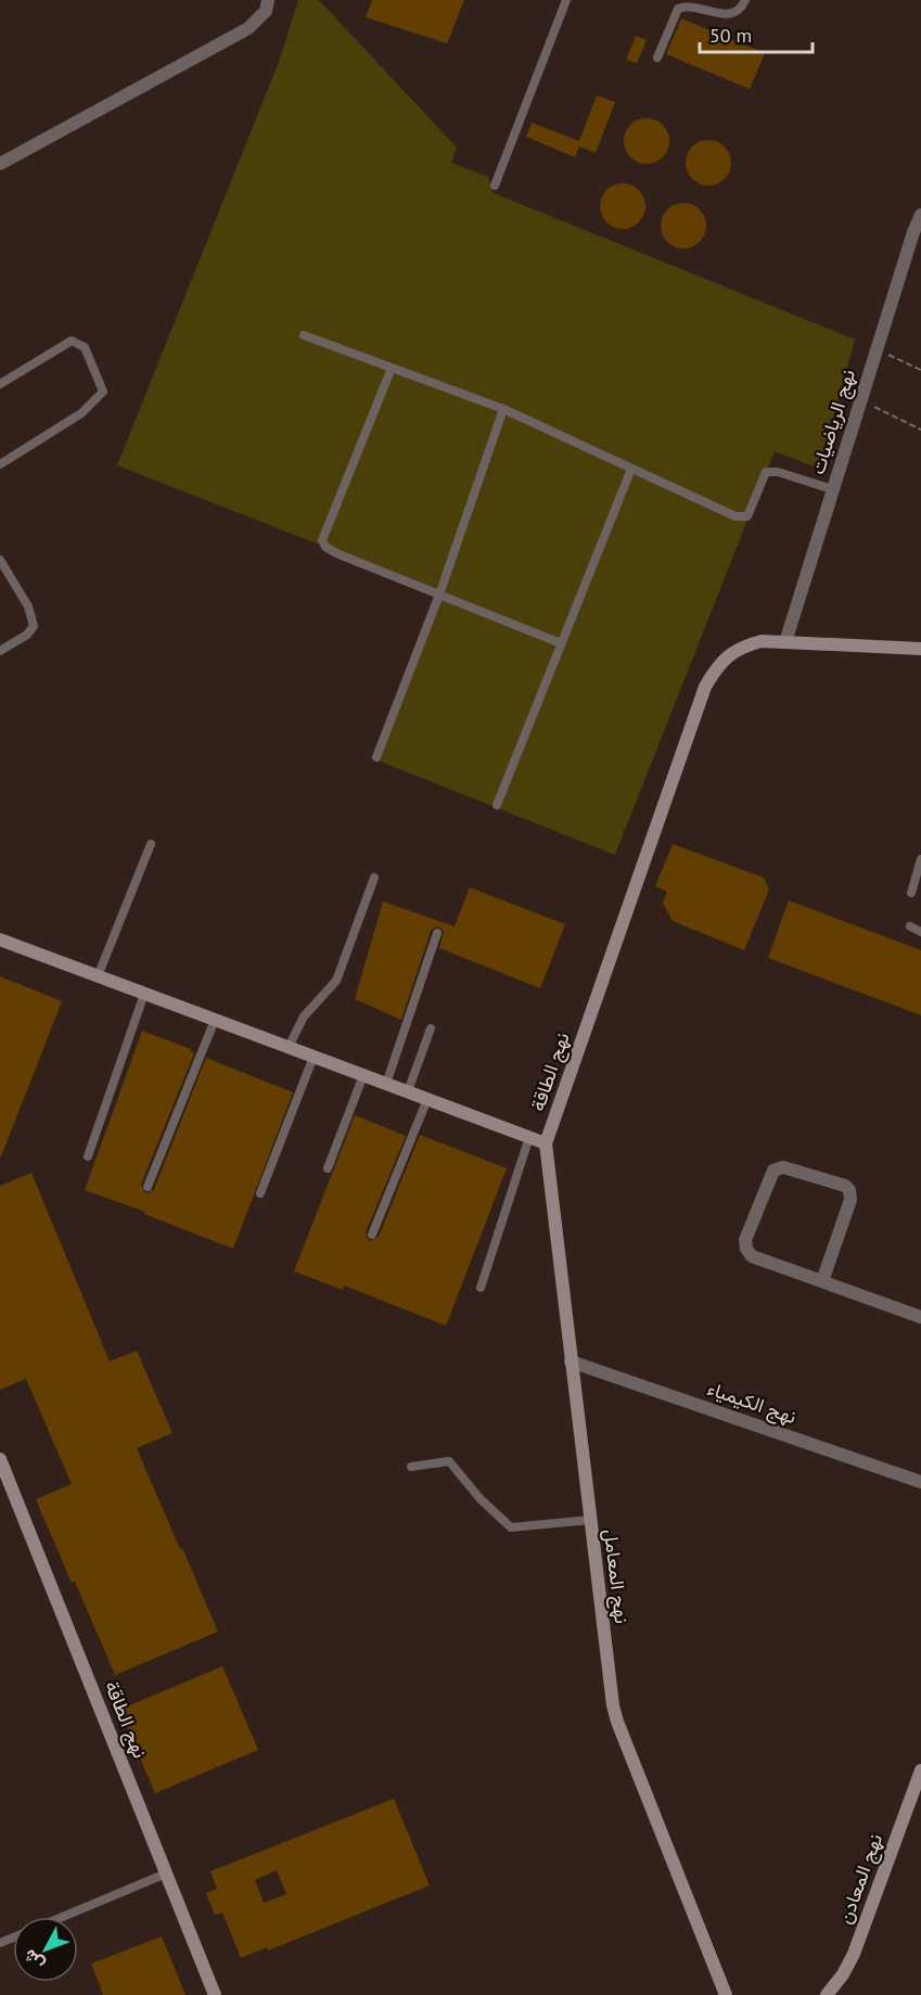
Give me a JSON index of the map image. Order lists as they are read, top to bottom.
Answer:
{
  "streets": {
    "street": [
      "نهج الرياضيات",
      "نهج الطاقة",
      "نهج الكيمياء",
      "نهج المعامل",
      "نهج المعادن"
    ]
  },
  "crossings": [
    ["نهج الرياضيات", "نهج الطاقة"],
    ["نهج الطاقة", "نهج المعامل"],
    ["نهج الكيمياء", "نهج المعامل"]
  ],
  "scale_bar": "50 m",
  "north": "bottom left"
}
